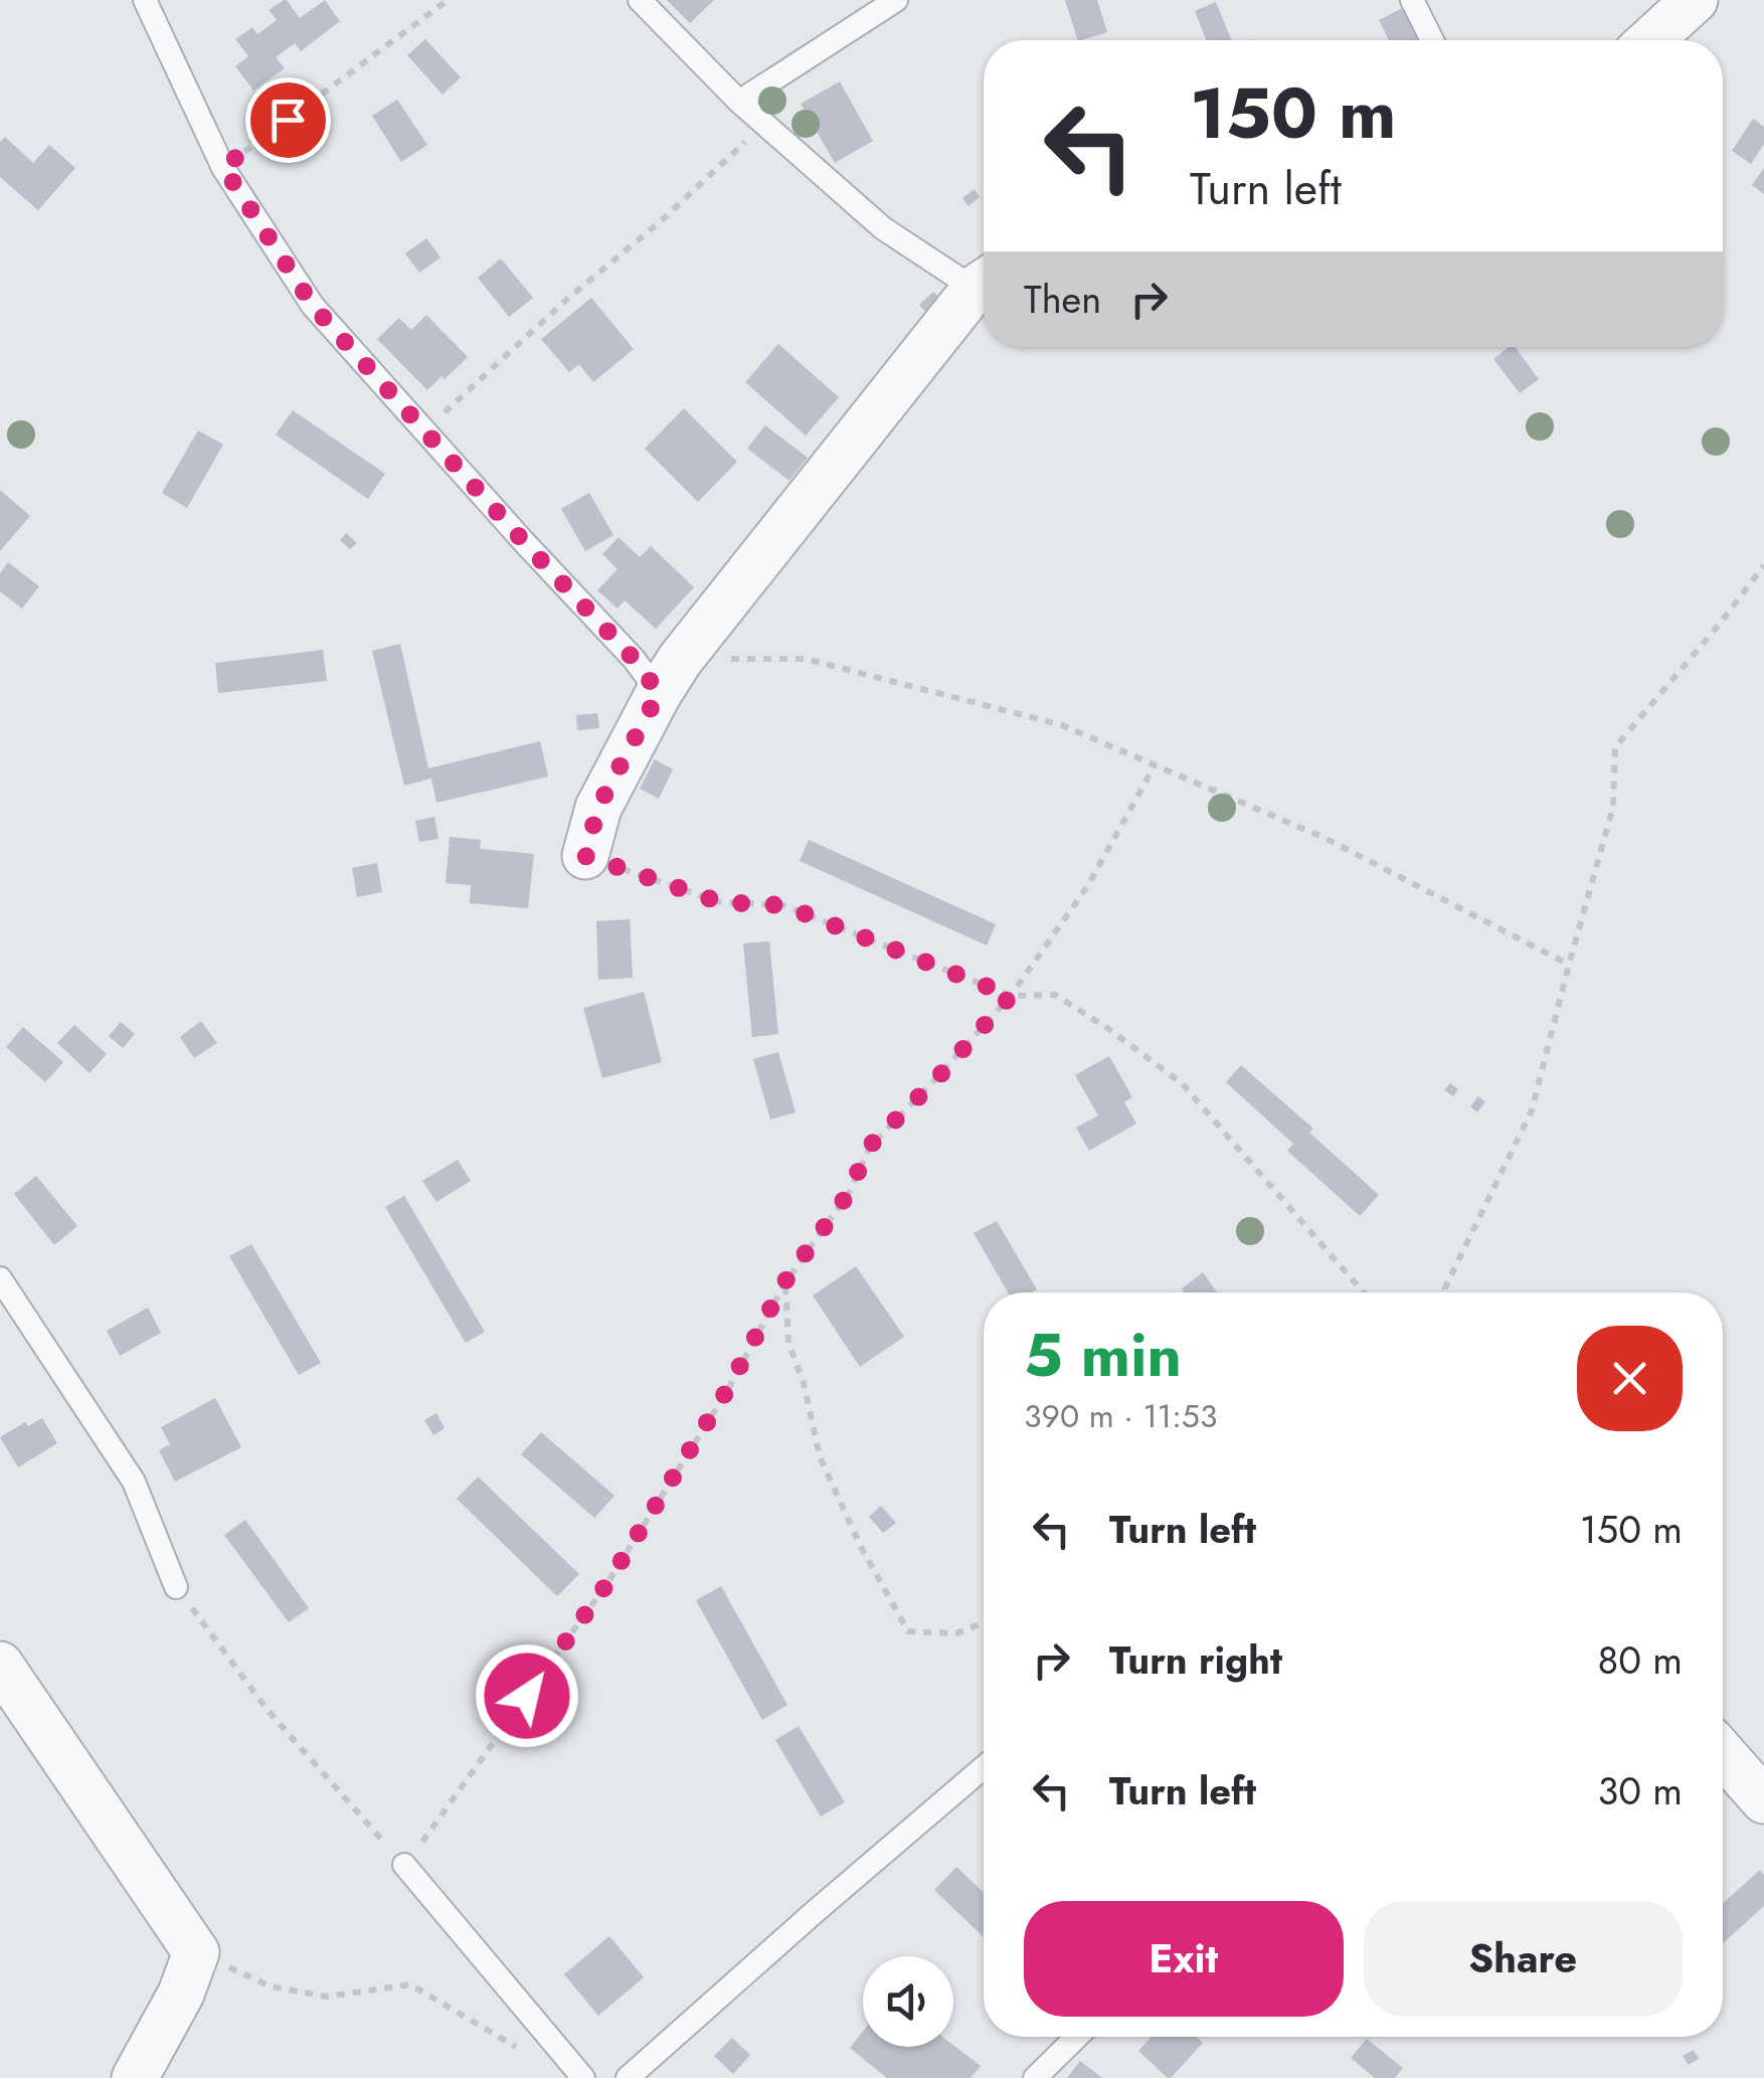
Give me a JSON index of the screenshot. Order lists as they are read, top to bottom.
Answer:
{
  "page": {
    "turn": ["150 m", "Turn left"],
    "then": "Then",
    "heading": ["5 min", "390 m · 11:53"],
    "list": [
      {
        "name": "Turn left",
        "value": "150 m"
      },
      {
        "name": "Turn right",
        "value": "80 m"
      },
      {
        "name": "Turn left",
        "value": "30 m"
      }
    ],
    "buttons": ["Exit", "Share"]
  }
}
